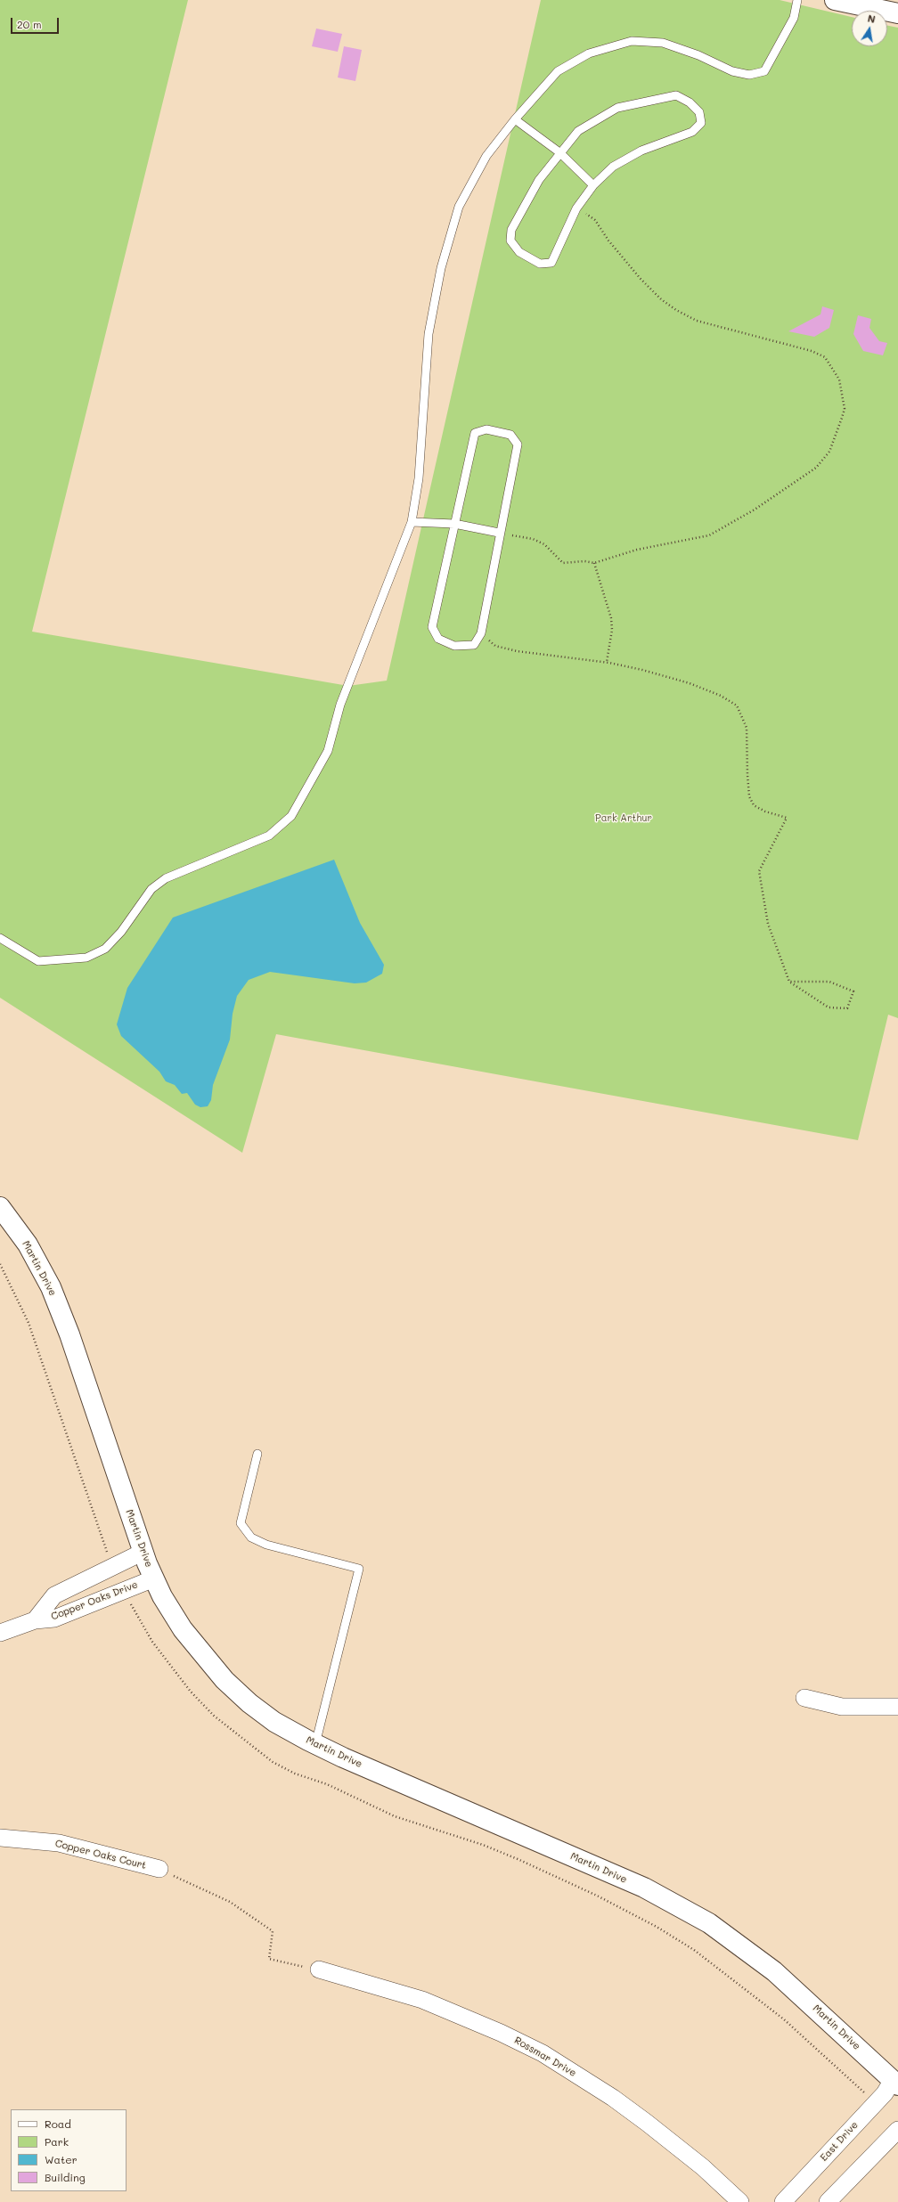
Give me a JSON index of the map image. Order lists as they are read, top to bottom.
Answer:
{
  "streets": {
    "street": [
      "Martin Drive",
      "Copper Oaks Drive",
      "Copper Oaks Court",
      "Rossmar Drive",
      "East Drive"
    ]
  },
  "crossings": [
    ["Martin Drive", "Copper Oaks Drive"],
    ["Martin Drive", "East Drive"]
  ],
  "parks": ["Park Arthur"],
  "legend": [
    "Road",
    "Park",
    "Water",
    "Building"
  ],
  "scale_bar": "20 m",
  "north": "top"
}
